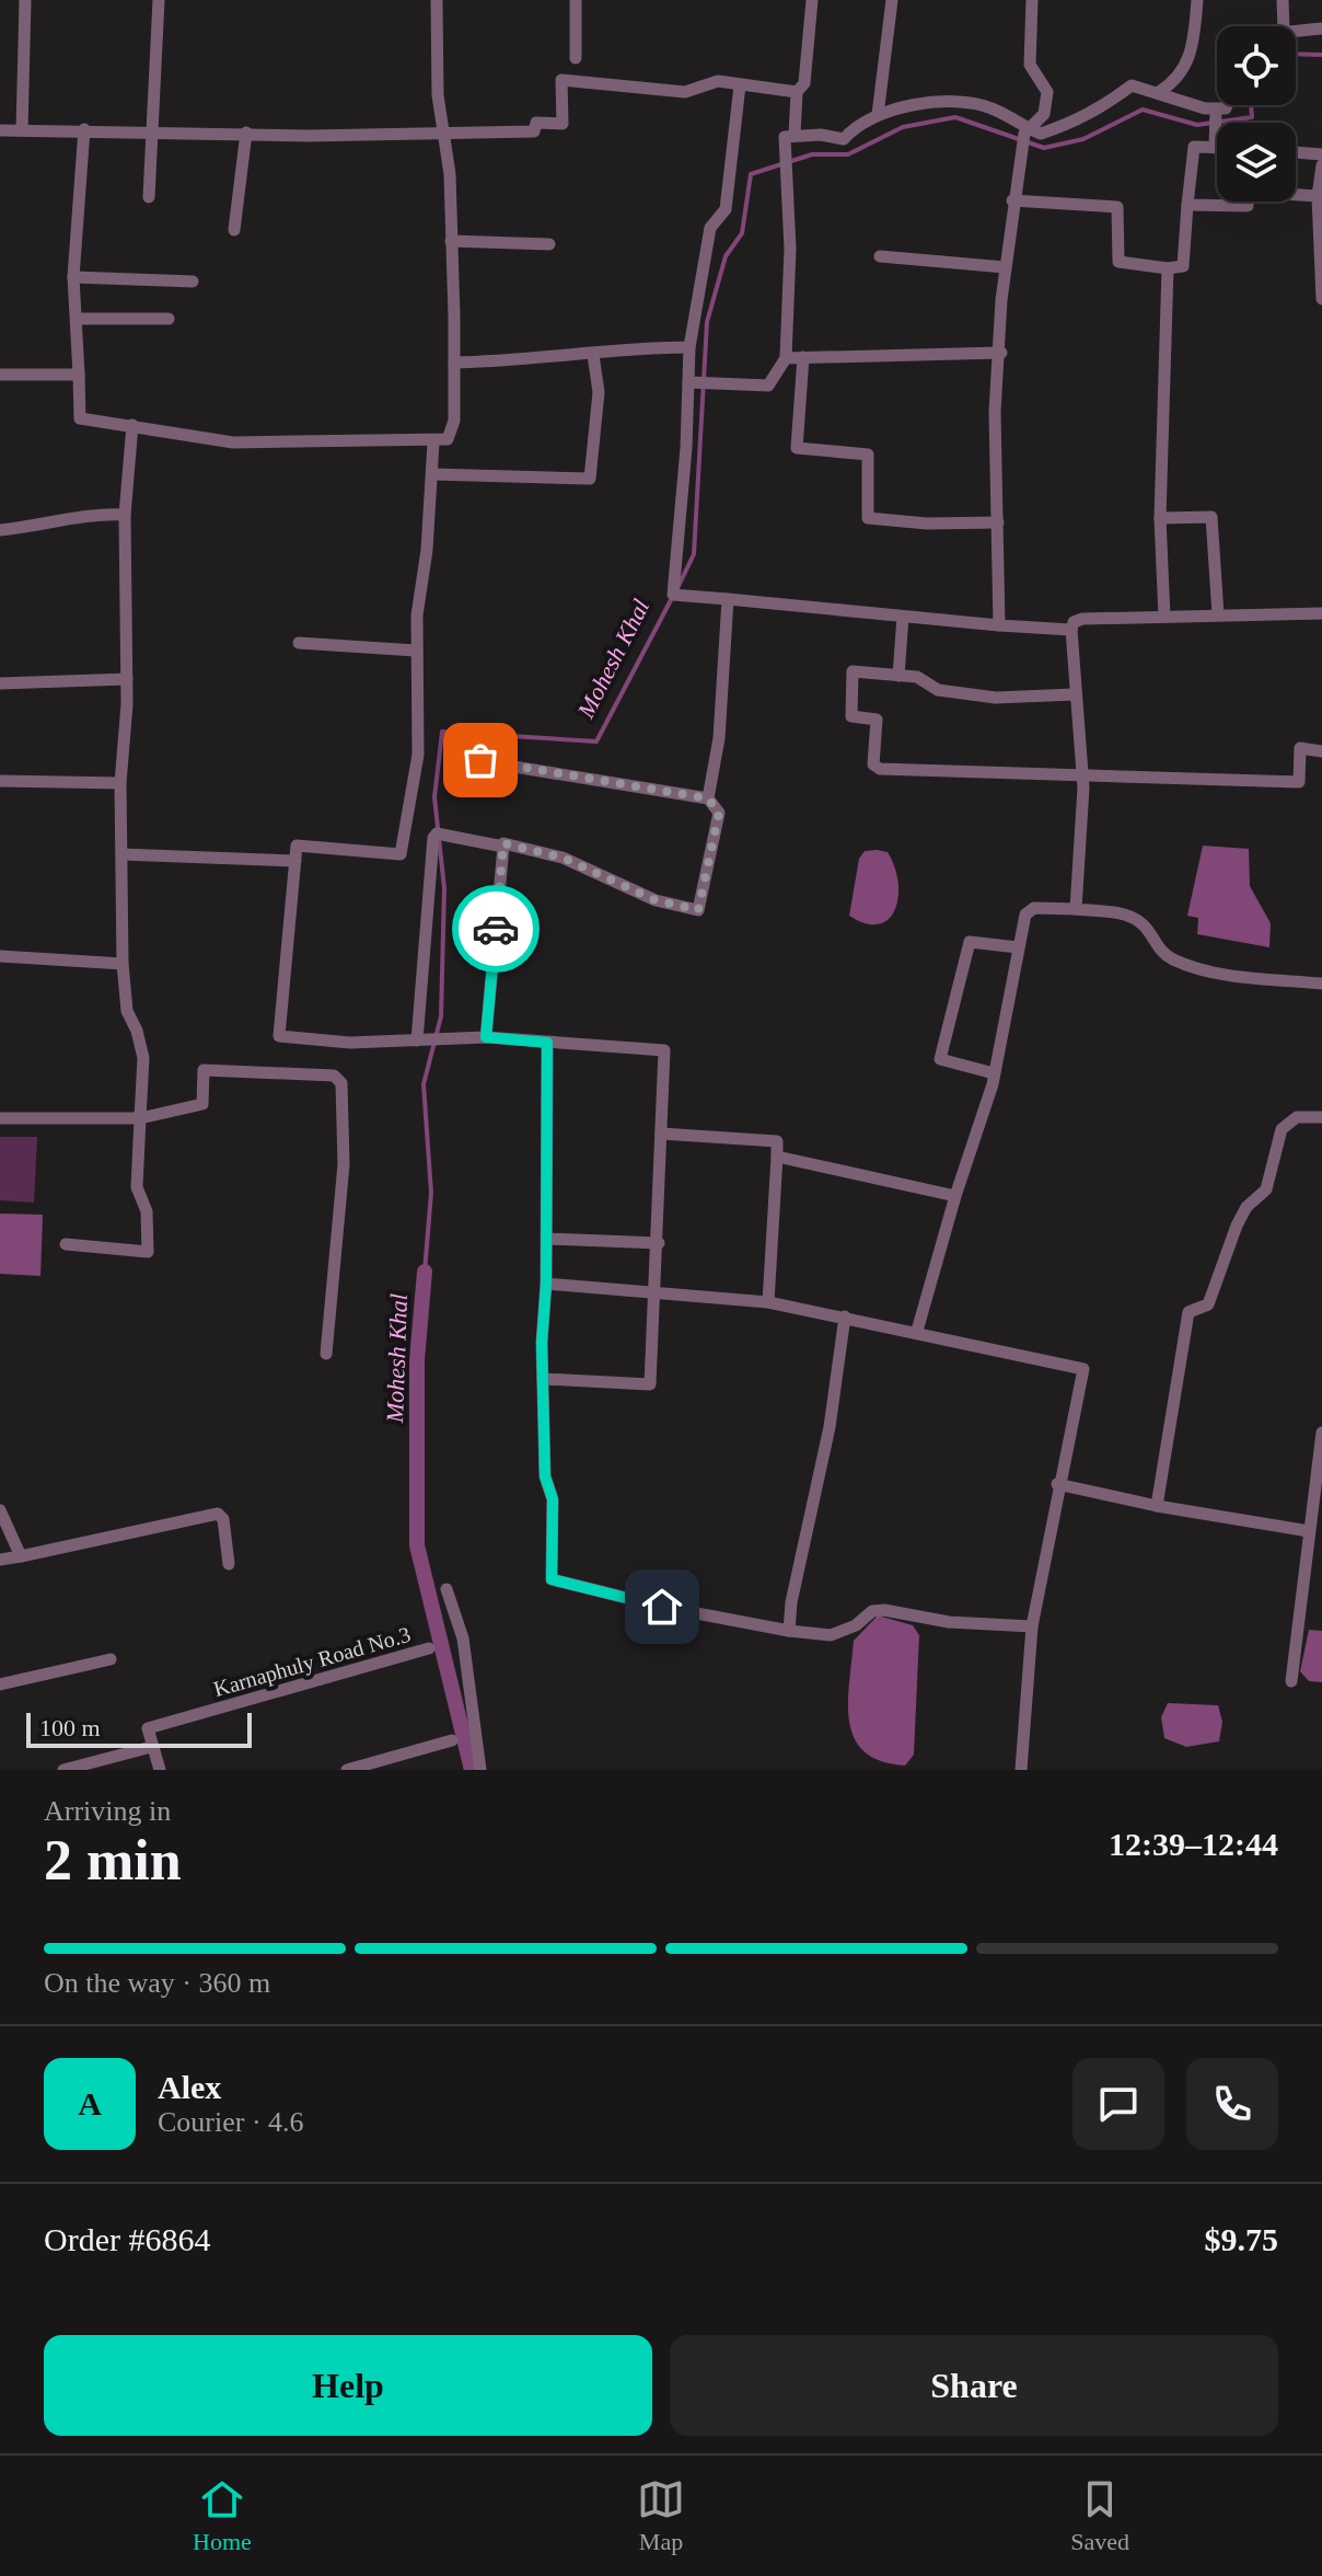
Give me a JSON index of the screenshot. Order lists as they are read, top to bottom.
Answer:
{
  "streets": {
    "street": ["Karnaphuly Road No.3"]
  },
  "water": ["Mohesh Khal"],
  "scale_bar": "100 m",
  "page": {
    "scale": "100 m",
    "heading": ["2 min", "Arriving in", "12:39–12:44"],
    "panel": [
      "Alex",
      "Courier · 4.6",
      "Order #6864",
      "$9.75"
    ],
    "bar": "On the way · 360 m",
    "round": "A",
    "buttons": ["Help", "Share"],
    "tabs": ["Home", "Map", "Saved"]
  }
}
